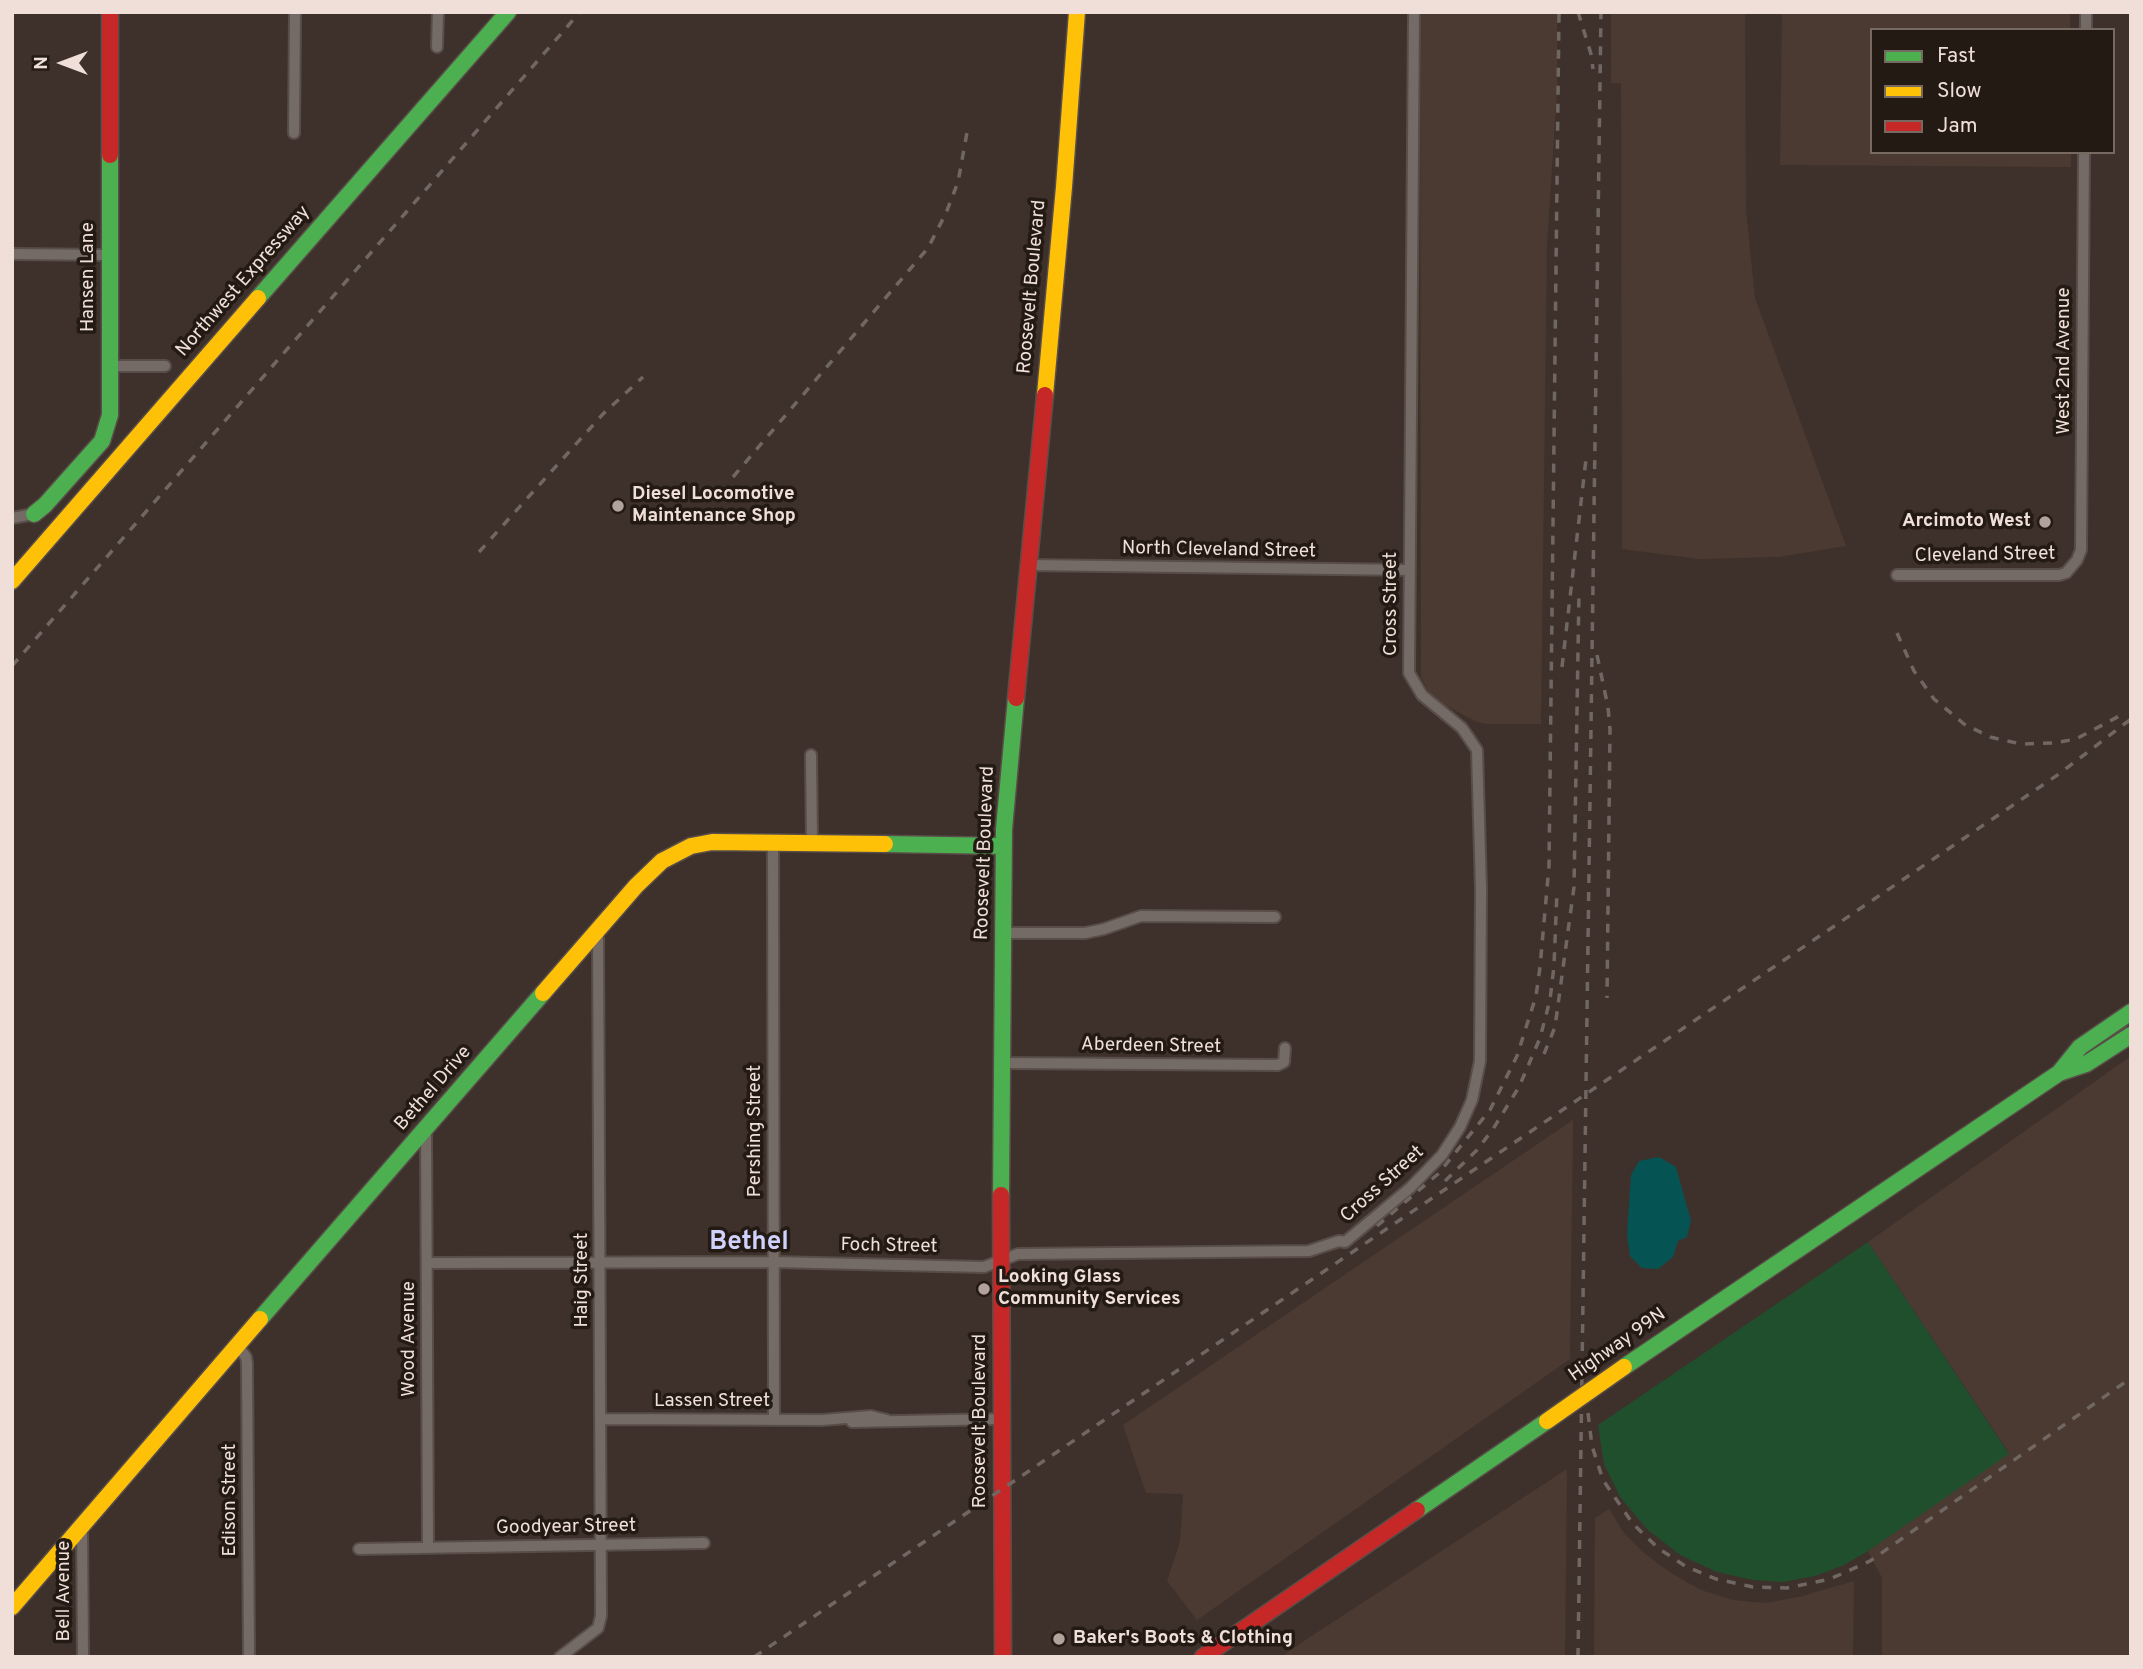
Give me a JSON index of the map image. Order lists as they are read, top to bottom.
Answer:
{
  "streets": {
    "main road": [
      "Hansen Lane",
      "Northwest Expressway",
      "Roosevelt Boulevard",
      "Bethel Drive",
      "Highway 99N"
    ],
    "street": [
      "West 2nd Avenue",
      "North Cleveland Street",
      "Cleveland Street",
      "Cross Street",
      "Aberdeen Street",
      "Pershing Street",
      "Foch Street",
      "Haig Street",
      "Wood Avenue",
      "Lassen Street",
      "Edison Street",
      "Goodyear Street",
      "Bell Avenue"
    ]
  },
  "crossings": [
    ["Roosevelt Boulevard", "North Cleveland Street"],
    ["Roosevelt Boulevard", "Aberdeen Street"],
    ["Roosevelt Boulevard", "Bethel Drive"],
    ["Roosevelt Boulevard", "Foch Street"],
    ["Roosevelt Boulevard", "Lassen Street"],
    ["West 2nd Avenue", "Cleveland Street"],
    ["North Cleveland Street", "Cross Street"],
    ["Cross Street", "Foch Street"],
    ["Bethel Drive", "Pershing Street"],
    ["Bethel Drive", "Haig Street"],
    ["Bethel Drive", "Wood Avenue"],
    ["Bethel Drive", "Edison Street"],
    ["Bethel Drive", "Bell Avenue"],
    ["Pershing Street", "Foch Street"],
    ["Pershing Street", "Lassen Street"],
    ["Foch Street", "Haig Street"],
    ["Foch Street", "Wood Avenue"],
    ["Haig Street", "Lassen Street"],
    ["Haig Street", "Goodyear Street"],
    ["Wood Avenue", "Goodyear Street"]
  ],
  "districts": ["Bethel"],
  "places": [
    "Diesel Locomotive Maintenance Shop",
    "Arcimoto West",
    "Looking Glass Community Services",
    "Baker's Boots & Clothing"
  ],
  "legend": ["Fast", "Slow", "Jam"],
  "north": "left"
}
